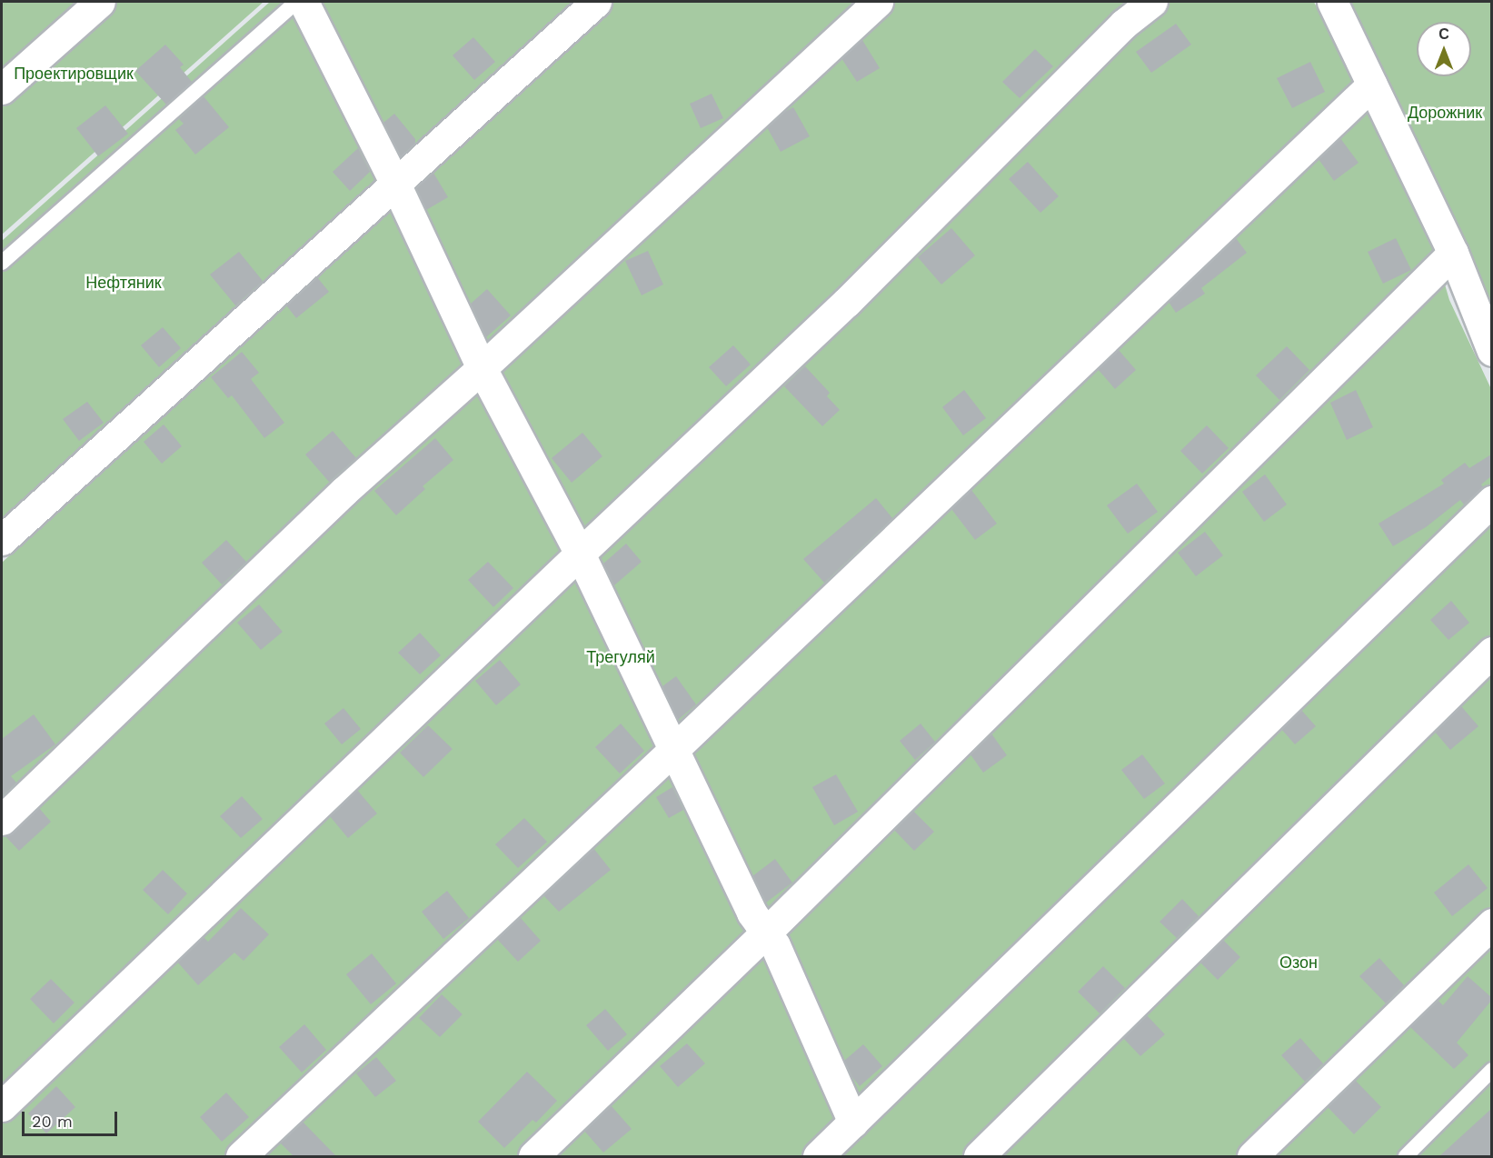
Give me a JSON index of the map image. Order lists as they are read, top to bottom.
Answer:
{
  "parks": [
    "Проектировщик",
    "Дорожник",
    "Нефтяник",
    "Трегуляй",
    "Озон"
  ],
  "scale_bar": "20 m",
  "north": "top"
}
